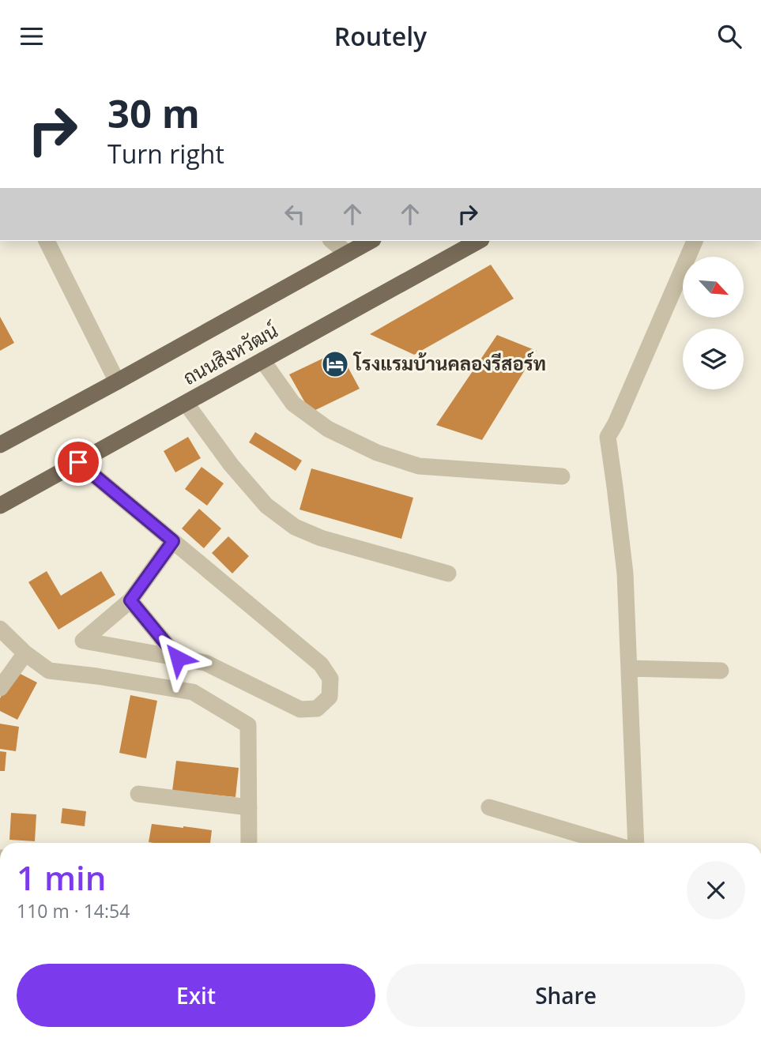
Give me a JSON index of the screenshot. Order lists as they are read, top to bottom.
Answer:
{
  "streets": {
    "main road": ["ถนนสิงหวัฒน์"]
  },
  "places": {
    "hotel": ["โรงแรมบ้านคลองรีสอร์ท"]
  },
  "north": "bottom right",
  "page": {
    "header": "Routely",
    "turn": ["30 m", "Turn right"],
    "heading": ["1 min", "110 m · 14:54"],
    "buttons": ["Exit", "Share"]
  }
}
